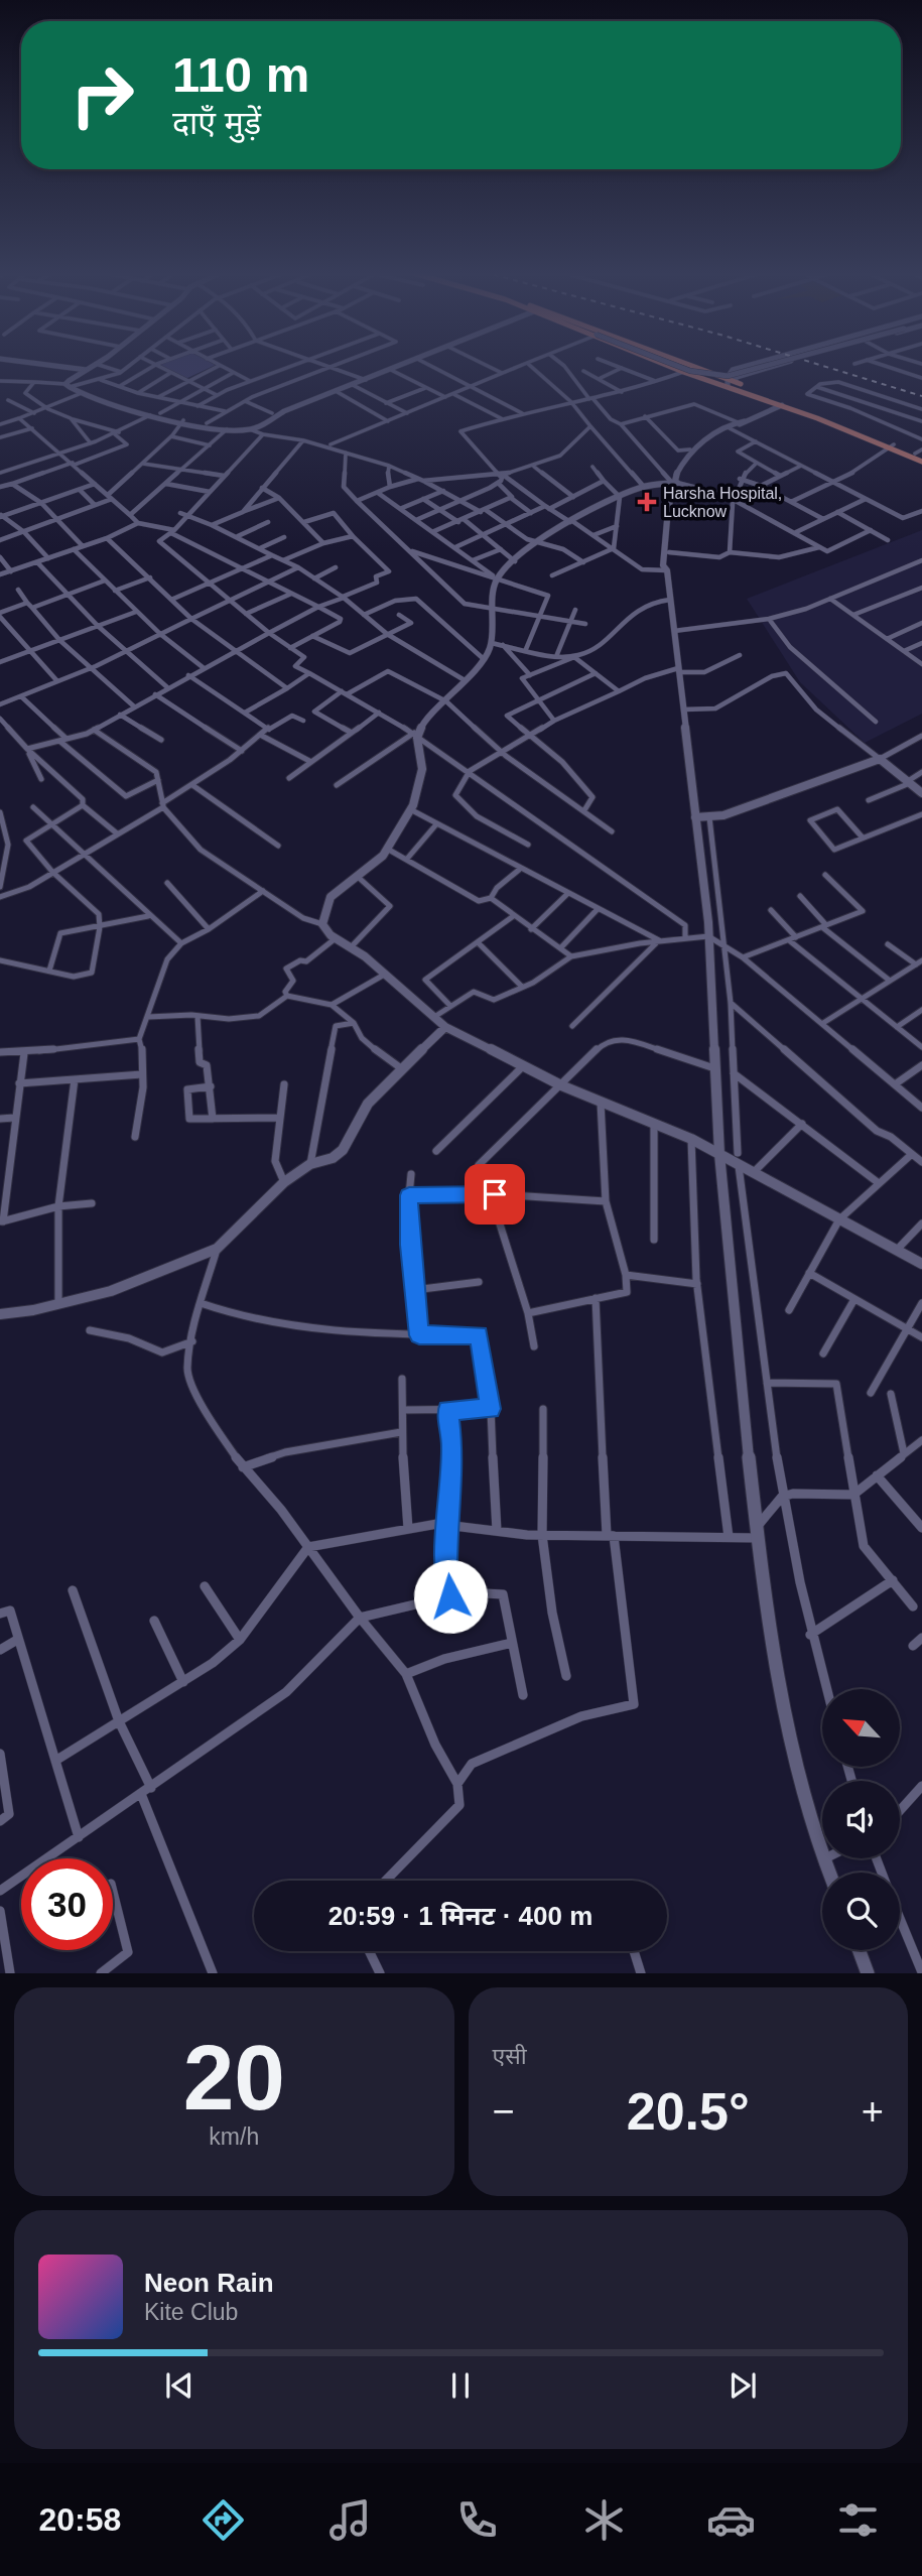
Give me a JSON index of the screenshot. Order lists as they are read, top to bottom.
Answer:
{
  "places": {
    "health": ["Harsha Hospital, Lucknow"]
  },
  "north": "top left",
  "page": {
    "turn": ["110 m", "दाएँ मुड़ें"],
    "limit": "30",
    "trip": "20:59 · 1 मिनट · 400 m",
    "tile": [
      ["20", "km/h"],
      "एसी"
    ],
    "heat": ["−", "20.5°", "+"],
    "song": ["Neon Rain", "Kite Club"],
    "tabs": "20:58"
  }
}
